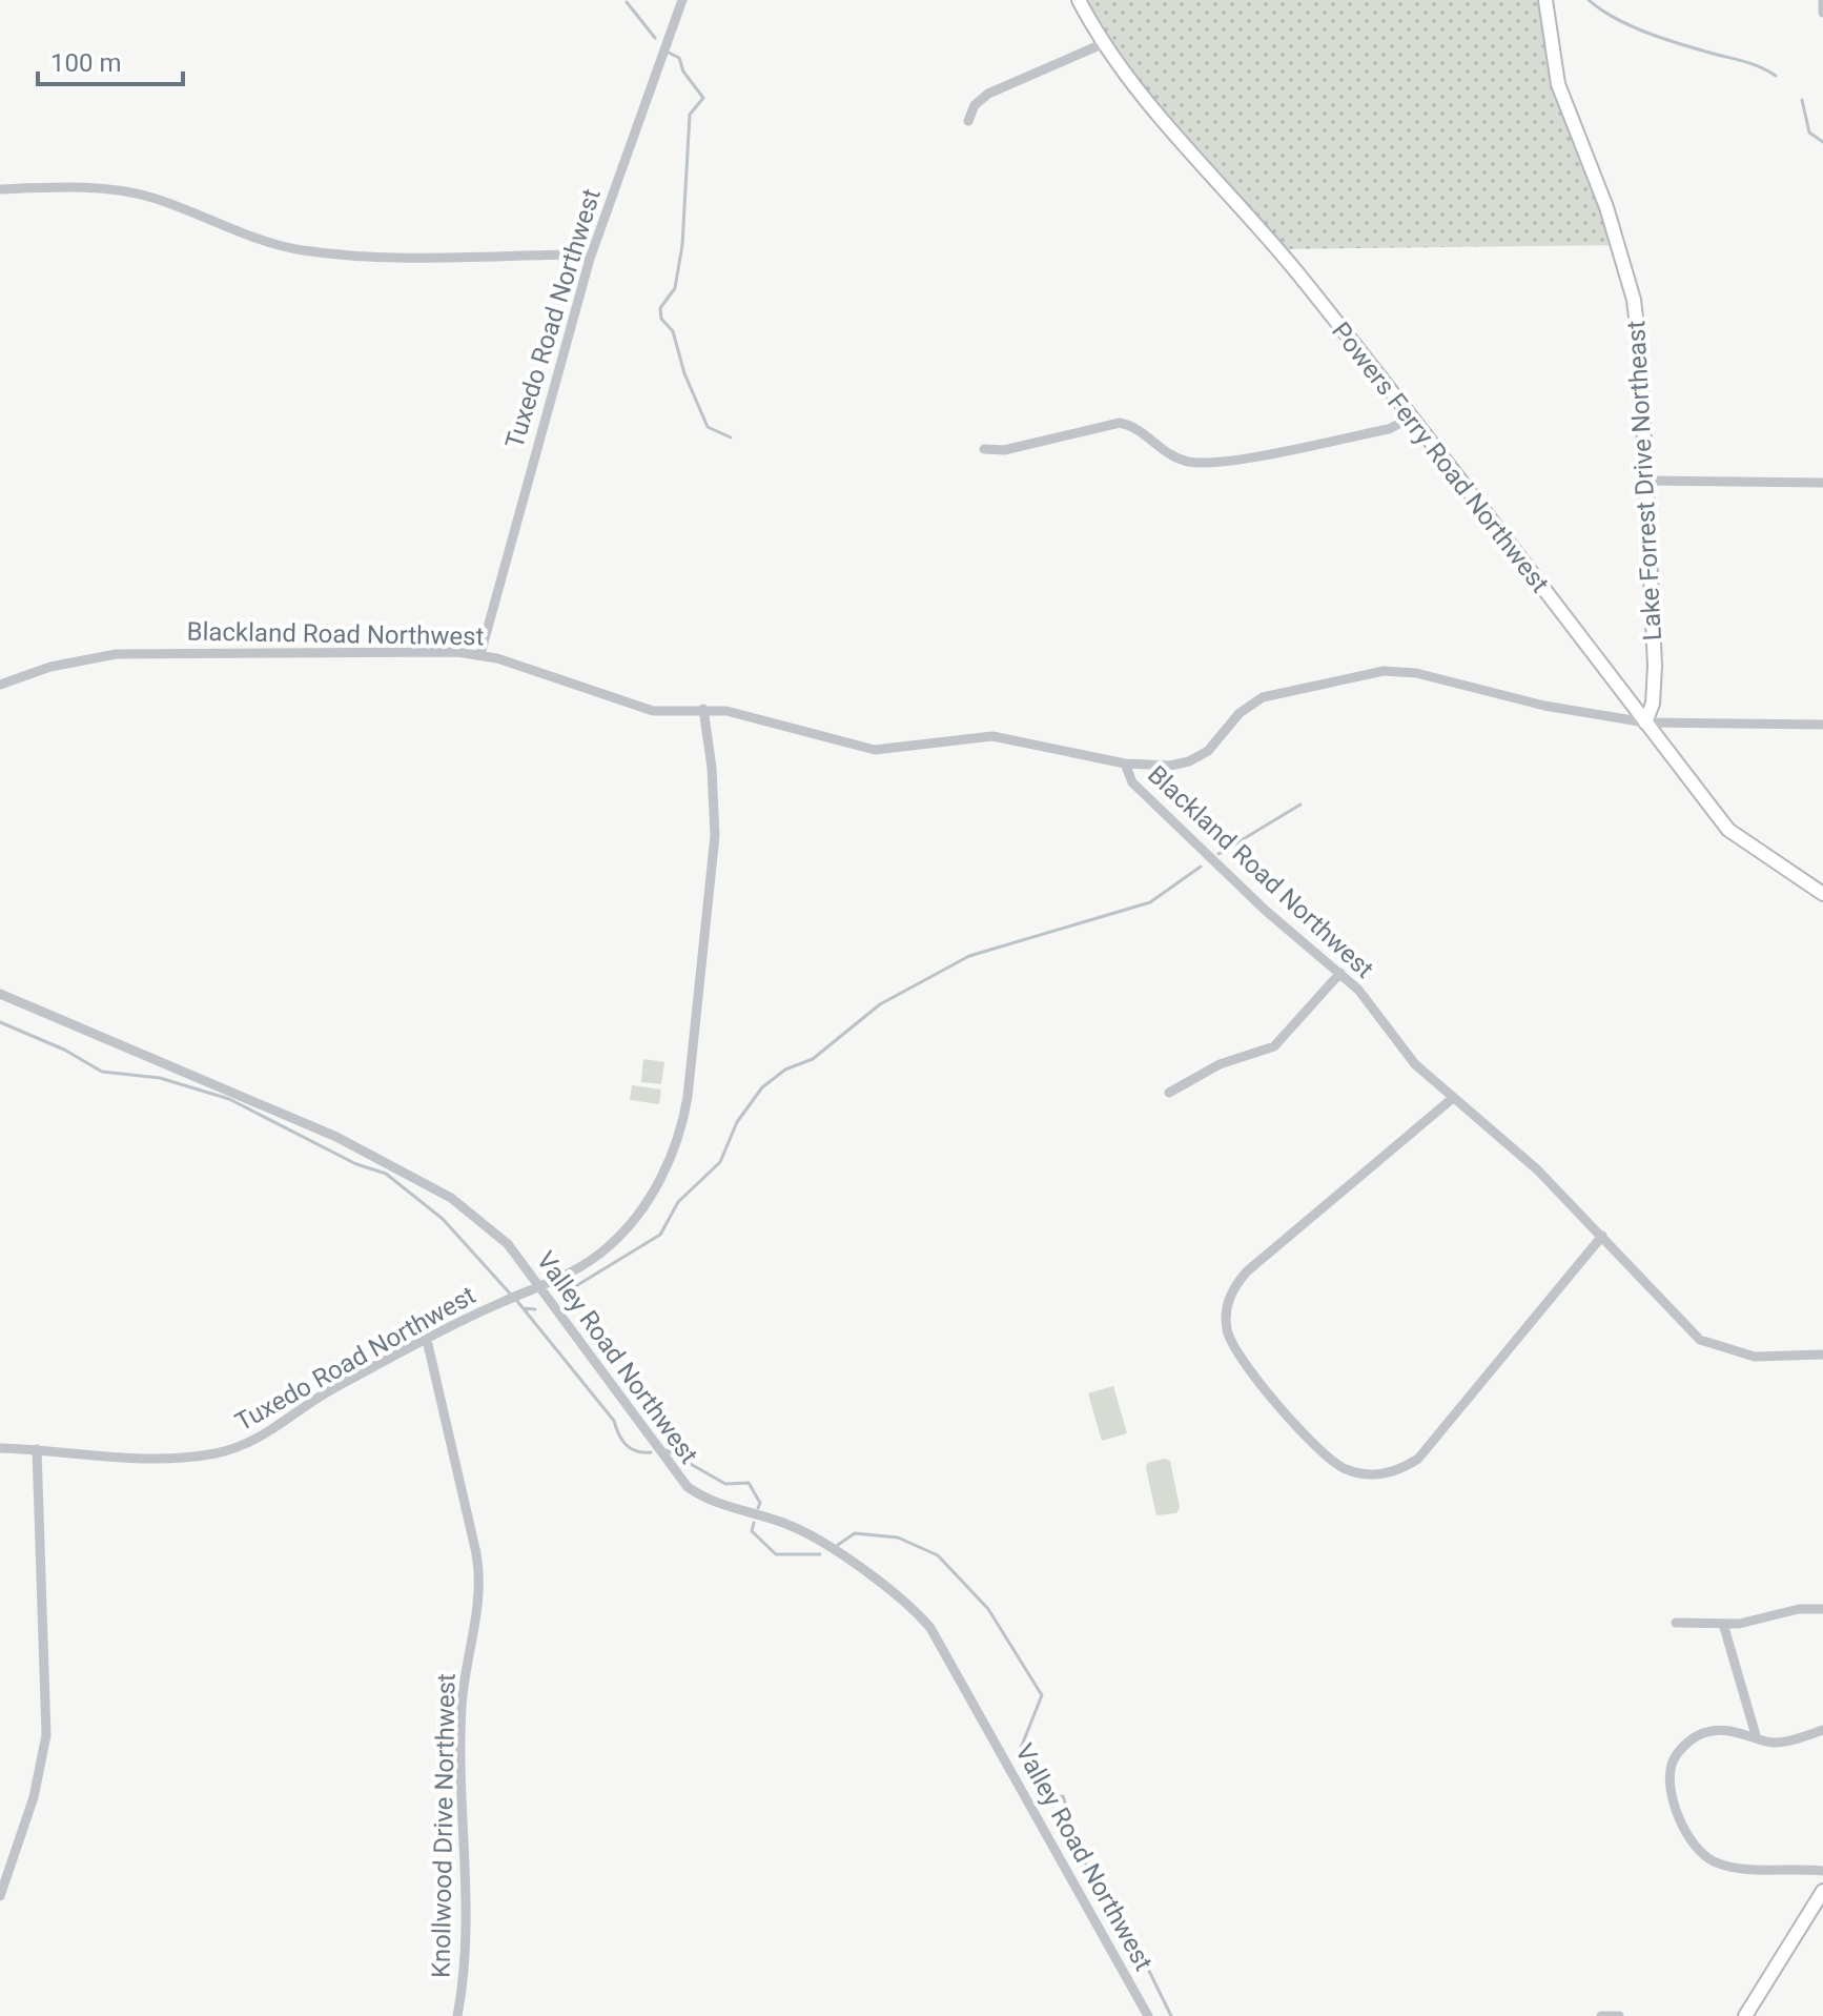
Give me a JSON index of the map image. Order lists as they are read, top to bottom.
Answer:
{
  "streets": {
    "street": [
      "Tuxedo Road Northwest",
      "Powers Ferry Road Northwest",
      "Lake Forrest Drive Northeast",
      "Blackland Road Northwest",
      "Valley Road Northwest",
      "Knollwood Drive Northwest"
    ]
  },
  "crossings": [
    ["Tuxedo Road Northwest", "Blackland Road Northwest"],
    ["Tuxedo Road Northwest", "Valley Road Northwest"],
    ["Tuxedo Road Northwest", "Knollwood Drive Northwest"],
    ["Powers Ferry Road Northwest", "Lake Forrest Drive Northeast"]
  ],
  "scale_bar": "100 m"
}
